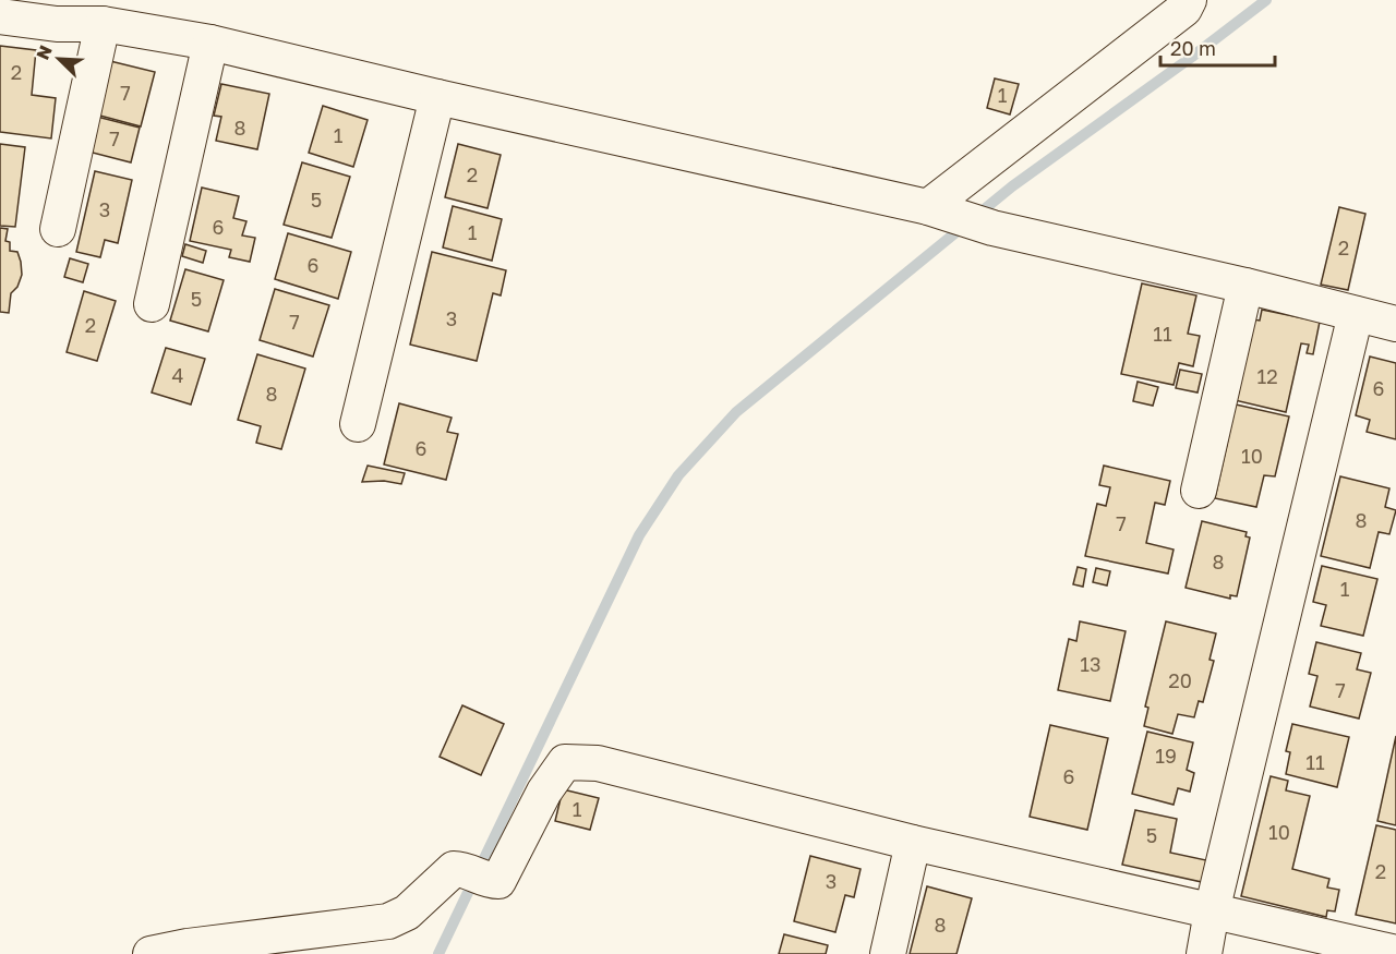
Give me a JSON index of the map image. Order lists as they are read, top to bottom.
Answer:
{
  "house_numbers": [
    "2",
    "7",
    "1",
    "8",
    "1",
    "7",
    "2",
    "5",
    "3",
    "6",
    "1",
    "2",
    "6",
    "5",
    "3",
    "7",
    "2",
    "11",
    "4",
    "12",
    "6",
    "8",
    "6",
    "10",
    "8",
    "7",
    "8",
    "1",
    "13",
    "20",
    "7",
    "19",
    "11",
    "6",
    "1",
    "10",
    "5",
    "2",
    "3",
    "8"
  ],
  "scale_bar": "20 m",
  "north": "top left"
}
